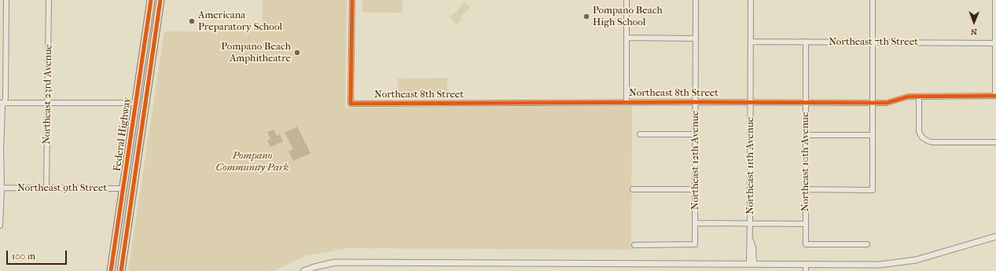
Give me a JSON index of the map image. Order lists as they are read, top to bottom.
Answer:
{
  "streets": {
    "main road": ["Federal Highway"],
    "street": [
      "Northeast 7th Street",
      "Northeast 8th Street",
      "Northeast 23rd Avenue",
      "Northeast 12th Avenue",
      "Northeast 10th Avenue",
      "Northeast 11th Avenue",
      "Northeast 9th Street"
    ]
  },
  "crossings": [
    ["Northeast 7th Street", "Northeast 10th Avenue"],
    ["Northeast 7th Street", "Northeast 11th Avenue"],
    ["Northeast 8th Street", "Northeast 12th Avenue"],
    ["Northeast 8th Street", "Northeast 10th Avenue"],
    ["Northeast 8th Street", "Northeast 11th Avenue"],
    ["Northeast 23rd Avenue", "Northeast 9th Street"],
    ["Federal Highway", "Northeast 9th Street"]
  ],
  "parks": ["Pompano Community Park"],
  "places": ["Pompano Beach High School", "Americana Preparatory School", "Pompano Beach Amphitheatre"],
  "scale_bar": "100 m",
  "north": "bottom"
}
